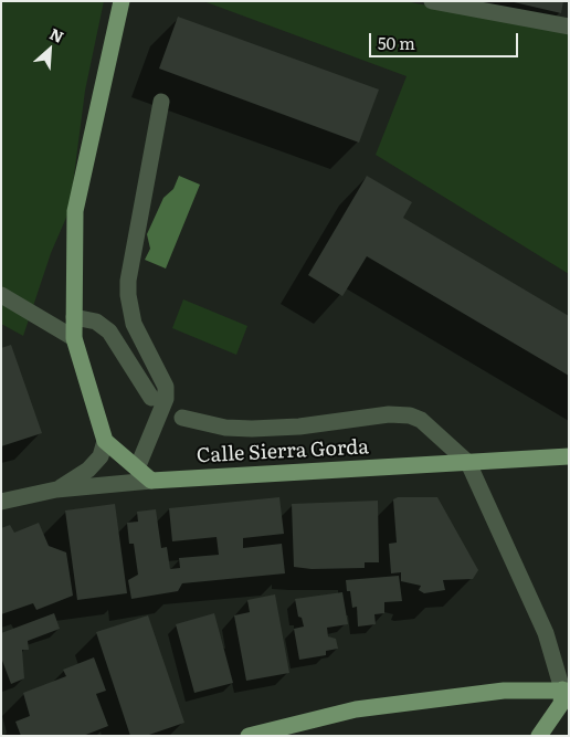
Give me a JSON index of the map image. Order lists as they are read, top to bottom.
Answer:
{
  "streets": {
    "main road": ["Calle Sierra Gorda"]
  },
  "scale_bar": "50 m",
  "north": "top right"
}
